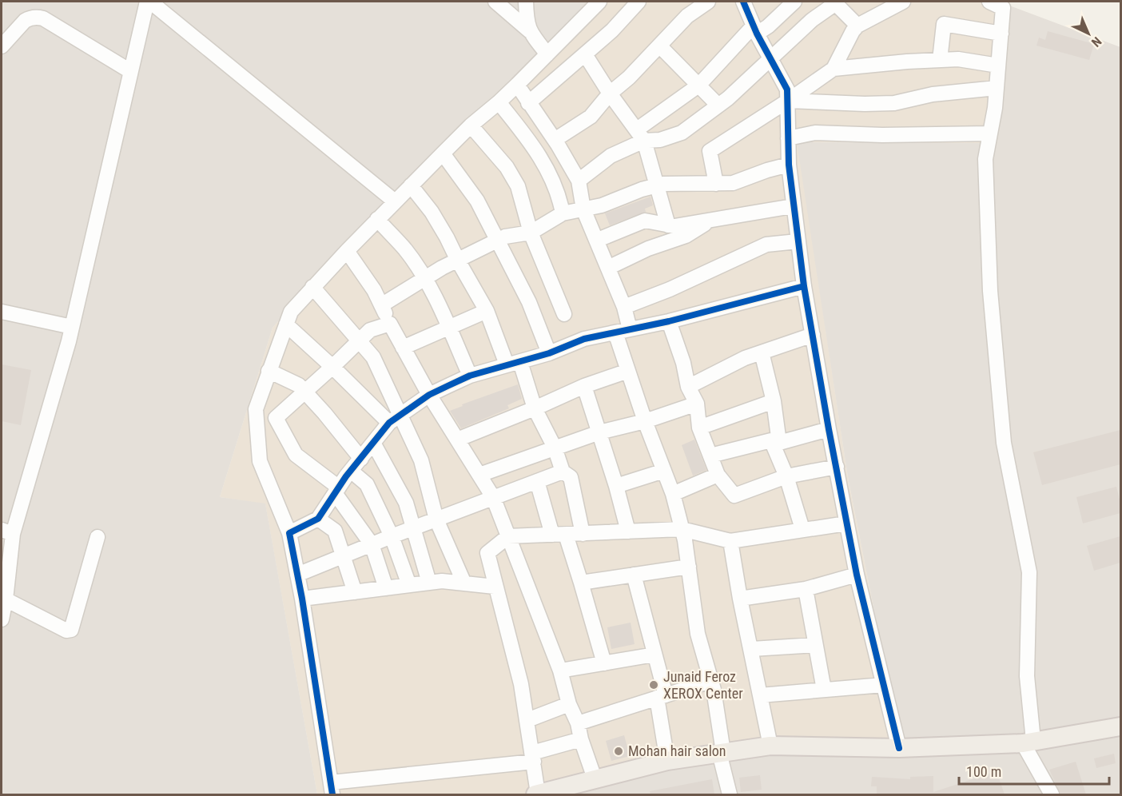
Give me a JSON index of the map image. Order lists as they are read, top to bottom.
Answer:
{
  "places": ["Junaid Feroz XEROX Center", "Mohan hair salon"],
  "scale_bar": "100 m",
  "north": "bottom right"
}
